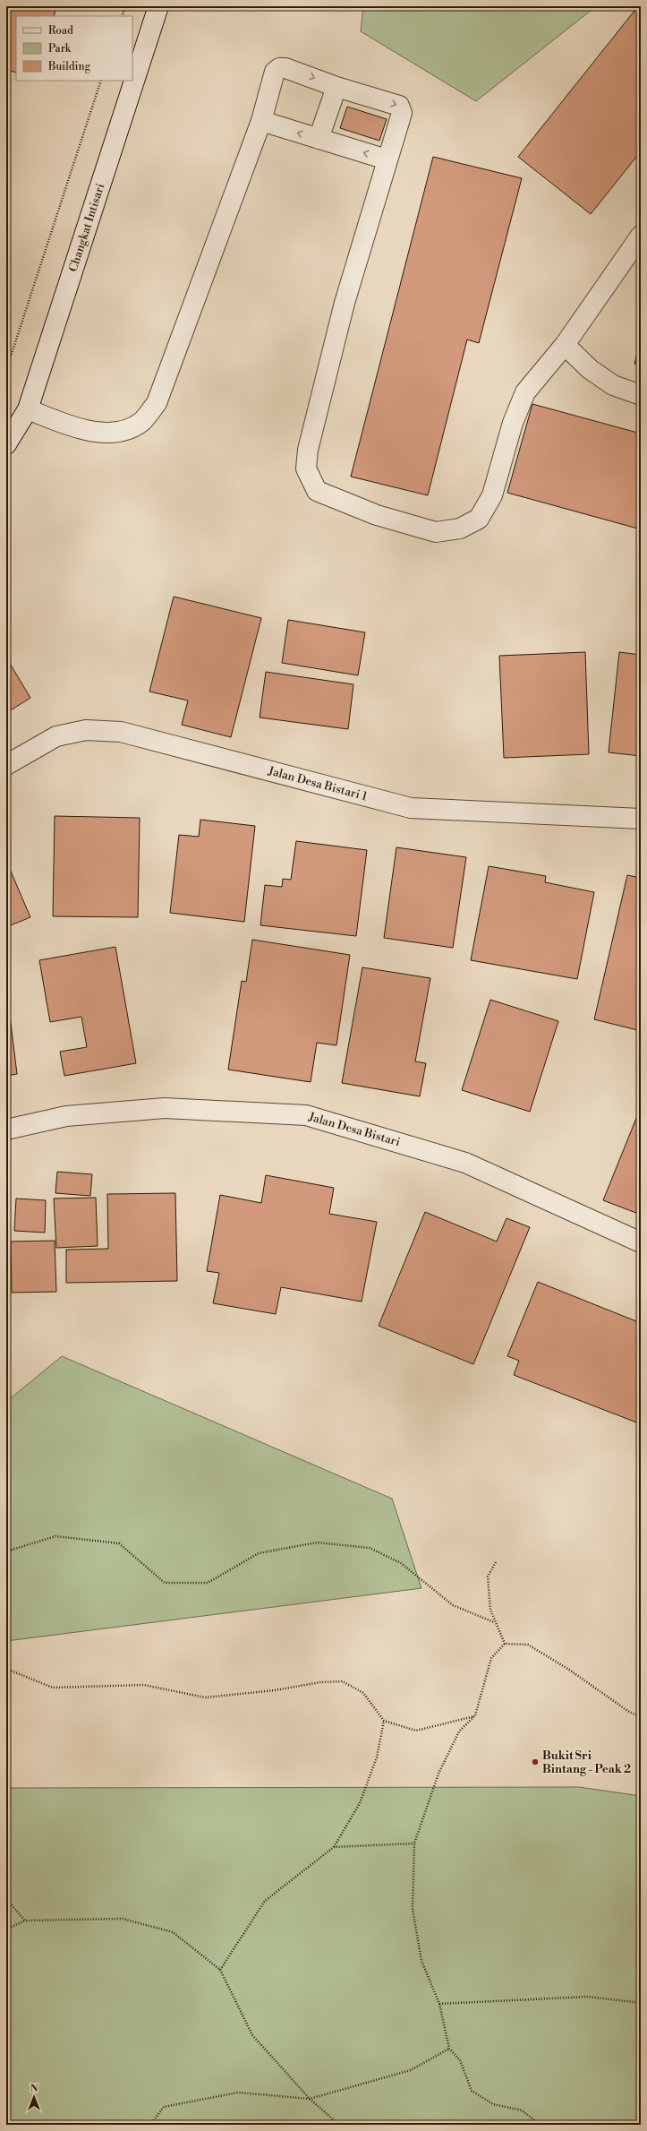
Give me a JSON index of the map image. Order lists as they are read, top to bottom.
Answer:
{
  "streets": {
    "street": ["Changkat Intisari", "Jalan Desa Bistari 1", "Jalan Desa Bistari"]
  },
  "places": ["Bukit Sri Bintang - Peak 2"],
  "legend": ["Road", "Park", "Building"],
  "north": "top"
}
